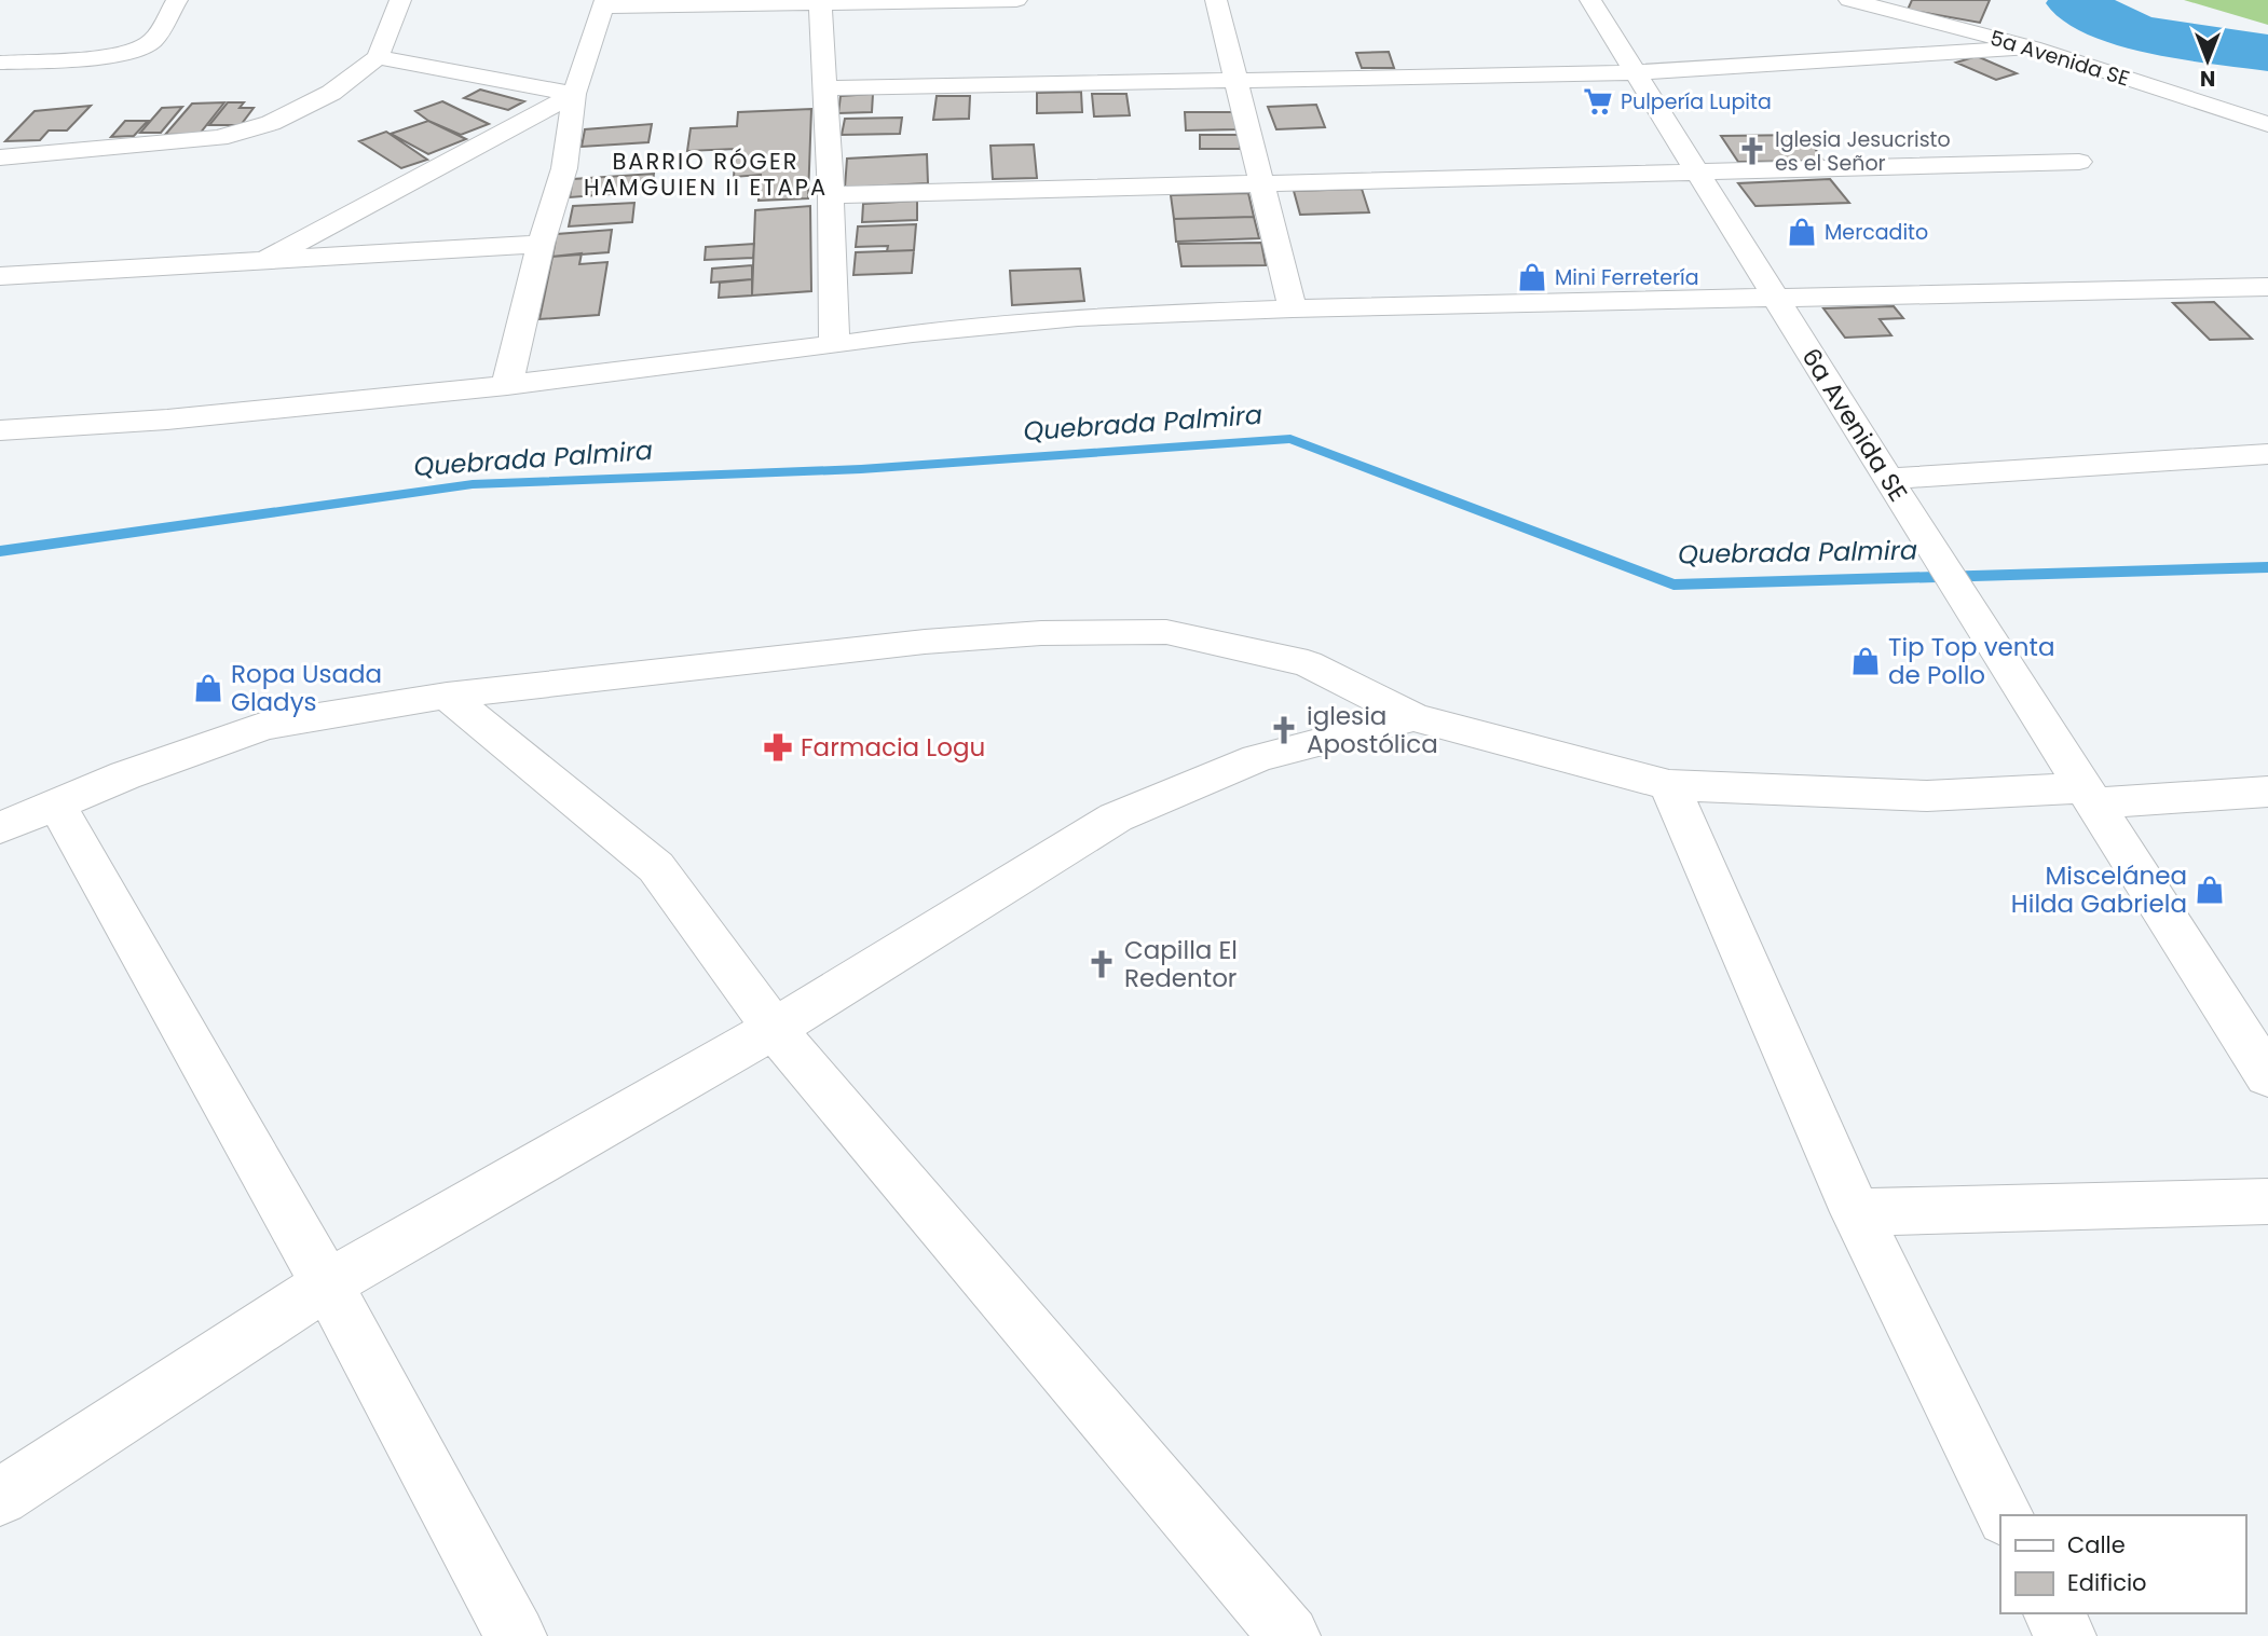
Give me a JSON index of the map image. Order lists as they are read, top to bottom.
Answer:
{
  "streets": {
    "street": ["5a Avenida SE", "6a Avenida SE"]
  },
  "districts": ["BARRIO RÓGER HAMGUIEN II ETAPA"],
  "water": ["Quebrada Palmira"],
  "places": {
    "supermarket": ["Pulpería Lupita"],
    "church": ["Iglesia Jesucristo es el Señor", "iglesia Apostólica", "Capilla El Redentor"],
    "shop": [
      "Mercadito",
      "Mini Ferretería",
      "Tip Top venta de Pollo",
      "Ropa Usada Gladys",
      "Miscelánea Hilda Gabriela"
    ],
    "pharmacy": ["Farmacia Logu"]
  },
  "legend": ["Calle", "Edificio"],
  "north": "bottom"
}
